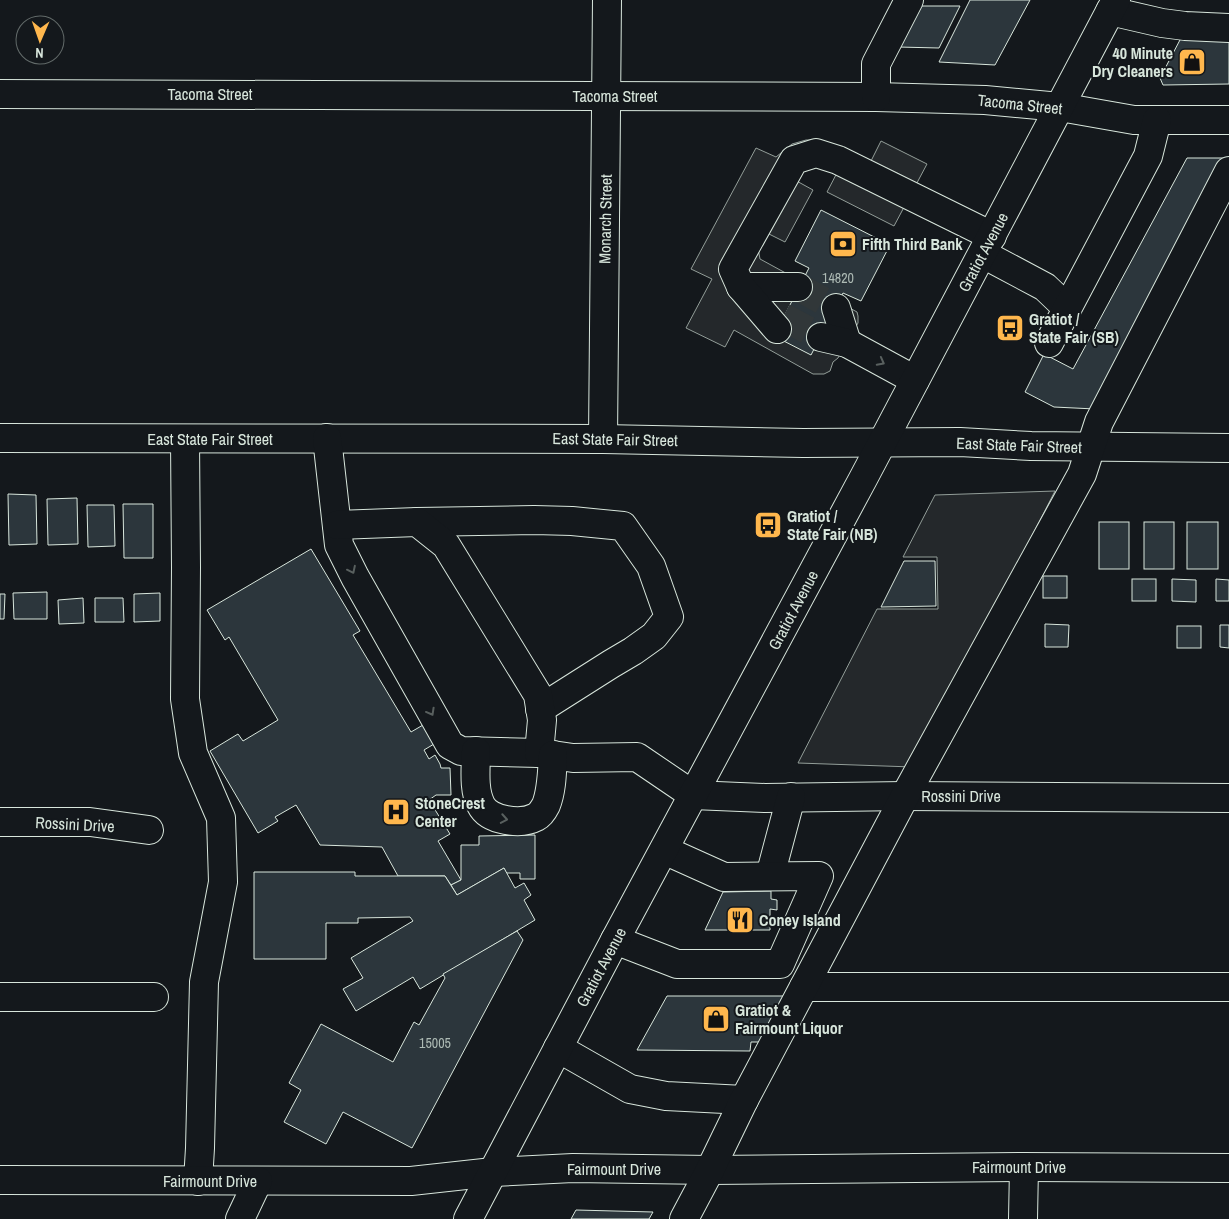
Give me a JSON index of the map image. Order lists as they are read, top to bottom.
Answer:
{
  "streets": {
    "street": [
      "Tacoma Street",
      "Monarch Street",
      "Gratiot Avenue",
      "East State Fair Street",
      "Rossini Drive",
      "Fairmount Drive"
    ]
  },
  "crossings": [
    ["Tacoma Street", "Monarch Street"],
    ["Tacoma Street", "Gratiot Avenue"],
    ["Monarch Street", "East State Fair Street"],
    ["Gratiot Avenue", "East State Fair Street"],
    ["Gratiot Avenue", "Rossini Drive"],
    ["Gratiot Avenue", "Fairmount Drive"]
  ],
  "places": {
    "shop": ["40 Minute Dry Cleaners", "Gratiot & Fairmount Liquor"],
    "bank": ["Fifth Third Bank"],
    "bus stop": ["Gratiot / State Fair (SB)", "Gratiot / State Fair (NB)"],
    "hospital": ["StoneCrest Center"],
    "restaurant": ["Coney Island"]
  },
  "house_numbers": ["14820", "15005"],
  "north": "bottom"
}
